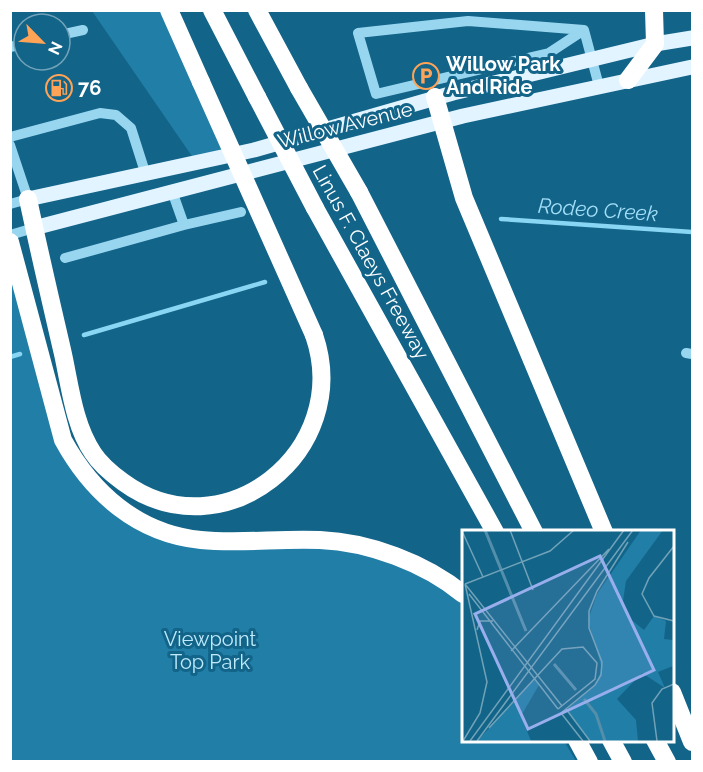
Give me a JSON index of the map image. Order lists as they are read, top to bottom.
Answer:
{
  "streets": {
    "highway": ["Linus F. Claeys Freeway"],
    "main road": ["Willow Avenue"]
  },
  "water": ["Rodeo Creek"],
  "parks": ["Viewpoint Top Park"],
  "places": {
    "parking": ["Willow Park And Ride"],
    "fuel station": ["76"]
  },
  "north": "bottom right"
}
